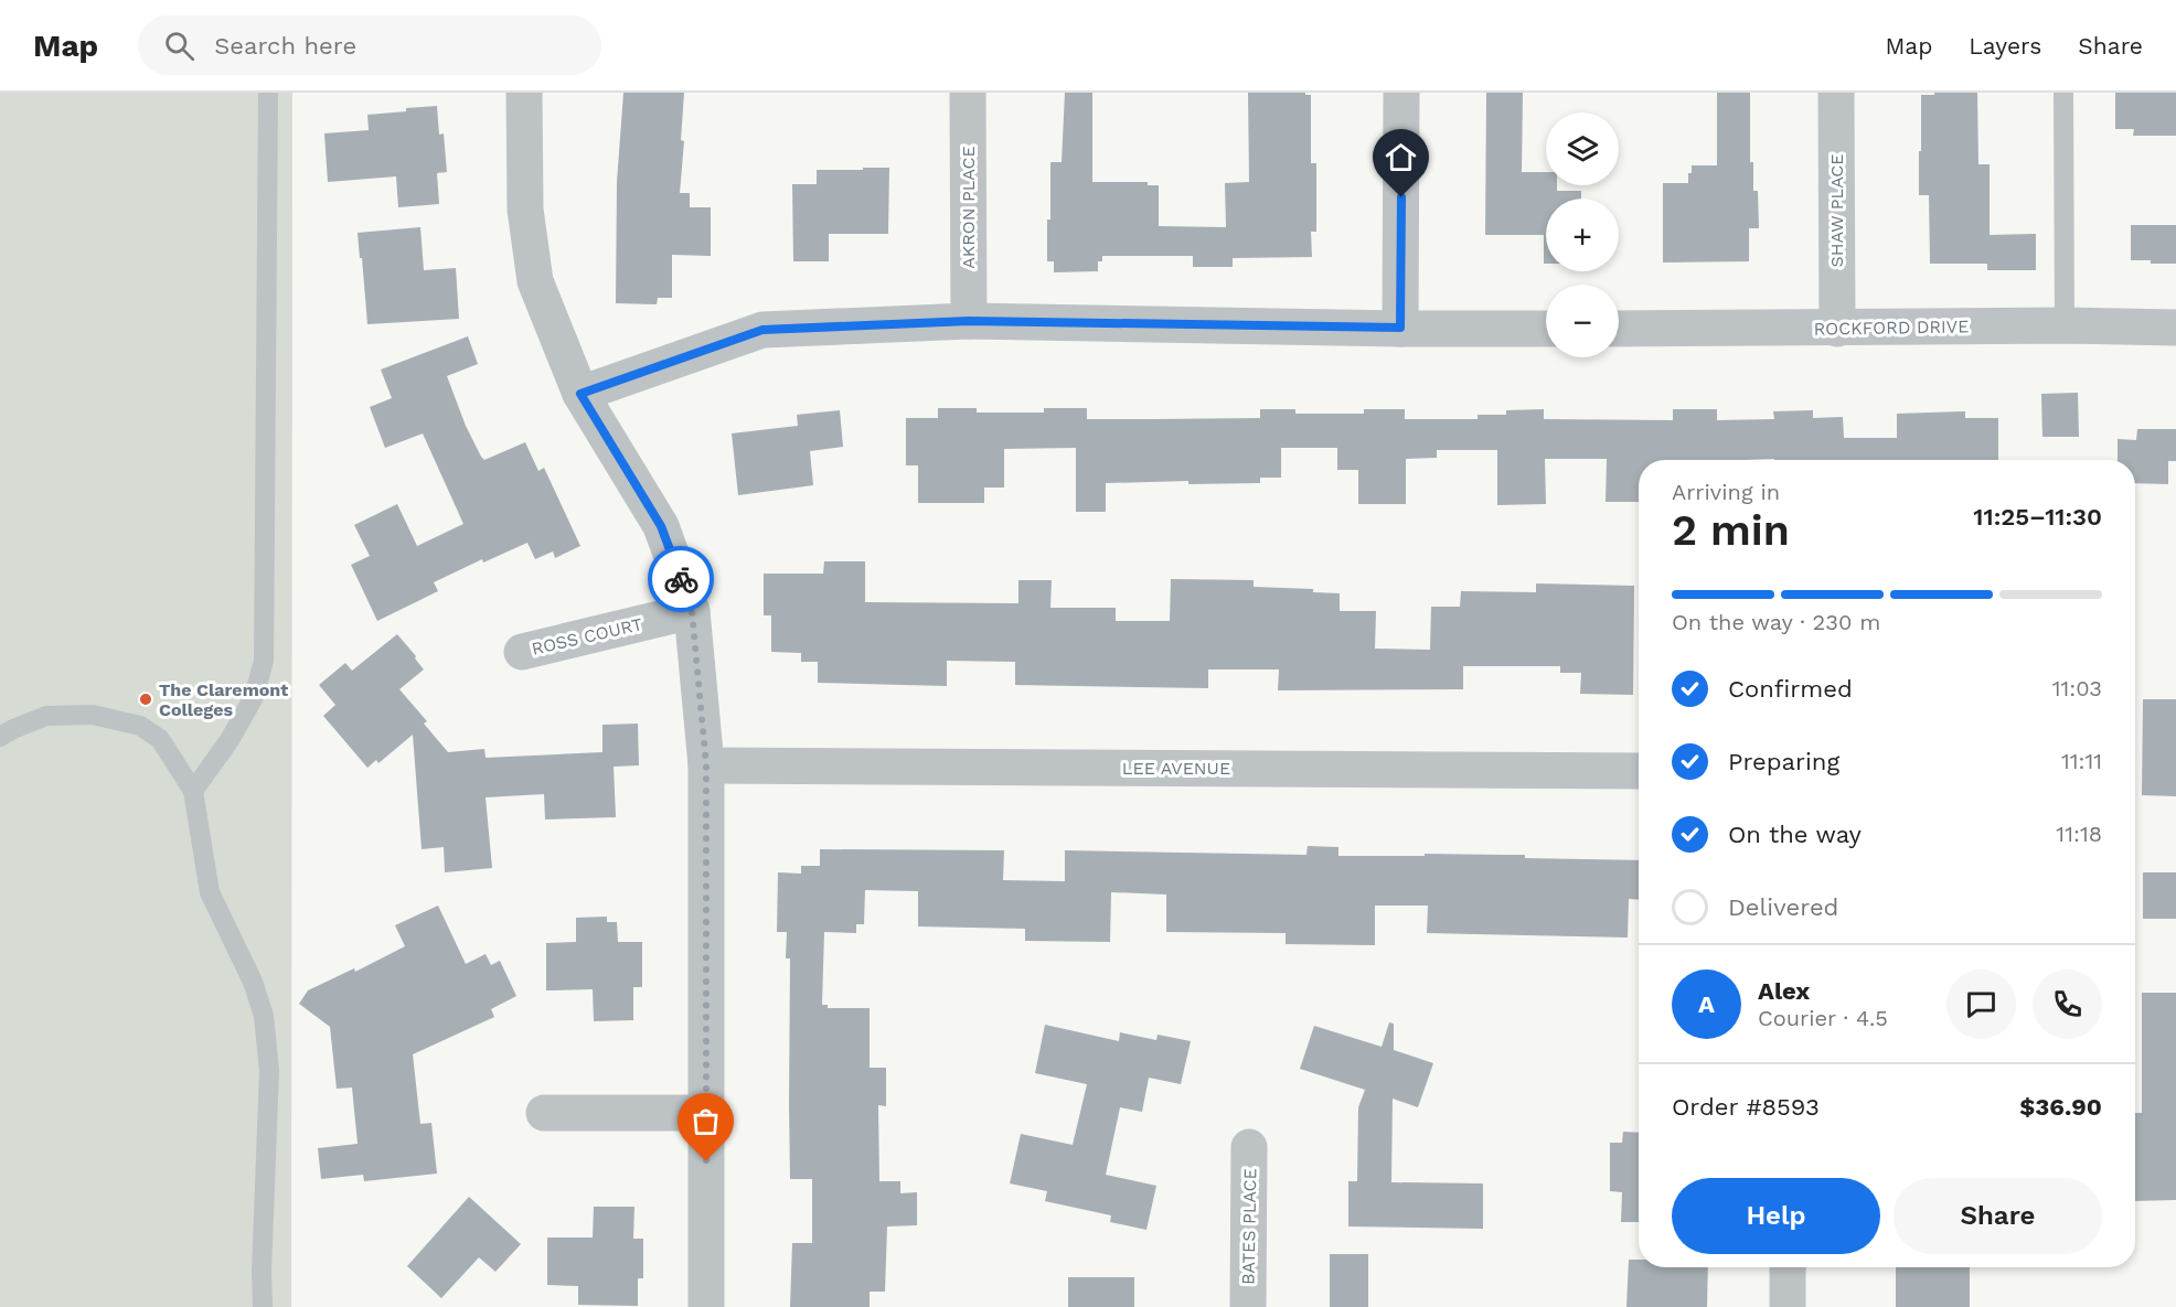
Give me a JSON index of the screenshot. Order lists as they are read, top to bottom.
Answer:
{
  "streets": {
    "street": [
      "AKRON PLACE",
      "SHAW PLACE",
      "ROCKFORD DRIVE",
      "ROSS COURT",
      "LEE AVENUE",
      "BATES PLACE"
    ]
  },
  "crossings": [
    ["SHAW PLACE", "ROCKFORD DRIVE"]
  ],
  "places": ["The Claremont Colleges"],
  "page": {
    "header": "Map",
    "search": "Search here",
    "nav": ["Map", "Layers", "Share"],
    "map_buttons": ["+", "−"],
    "heading": ["2 min", "Arriving in", "11:25–11:30"],
    "panel": [
      "Alex",
      "Courier · 4.5",
      "Order #8593",
      "$36.90"
    ],
    "bar": "On the way · 230 m",
    "list": [
      ["Confirmed", "11:03"],
      ["Preparing", "11:11"],
      ["On the way", "11:18"],
      "Delivered"
    ],
    "round": "A",
    "buttons": ["Help", "Share"]
  }
}
